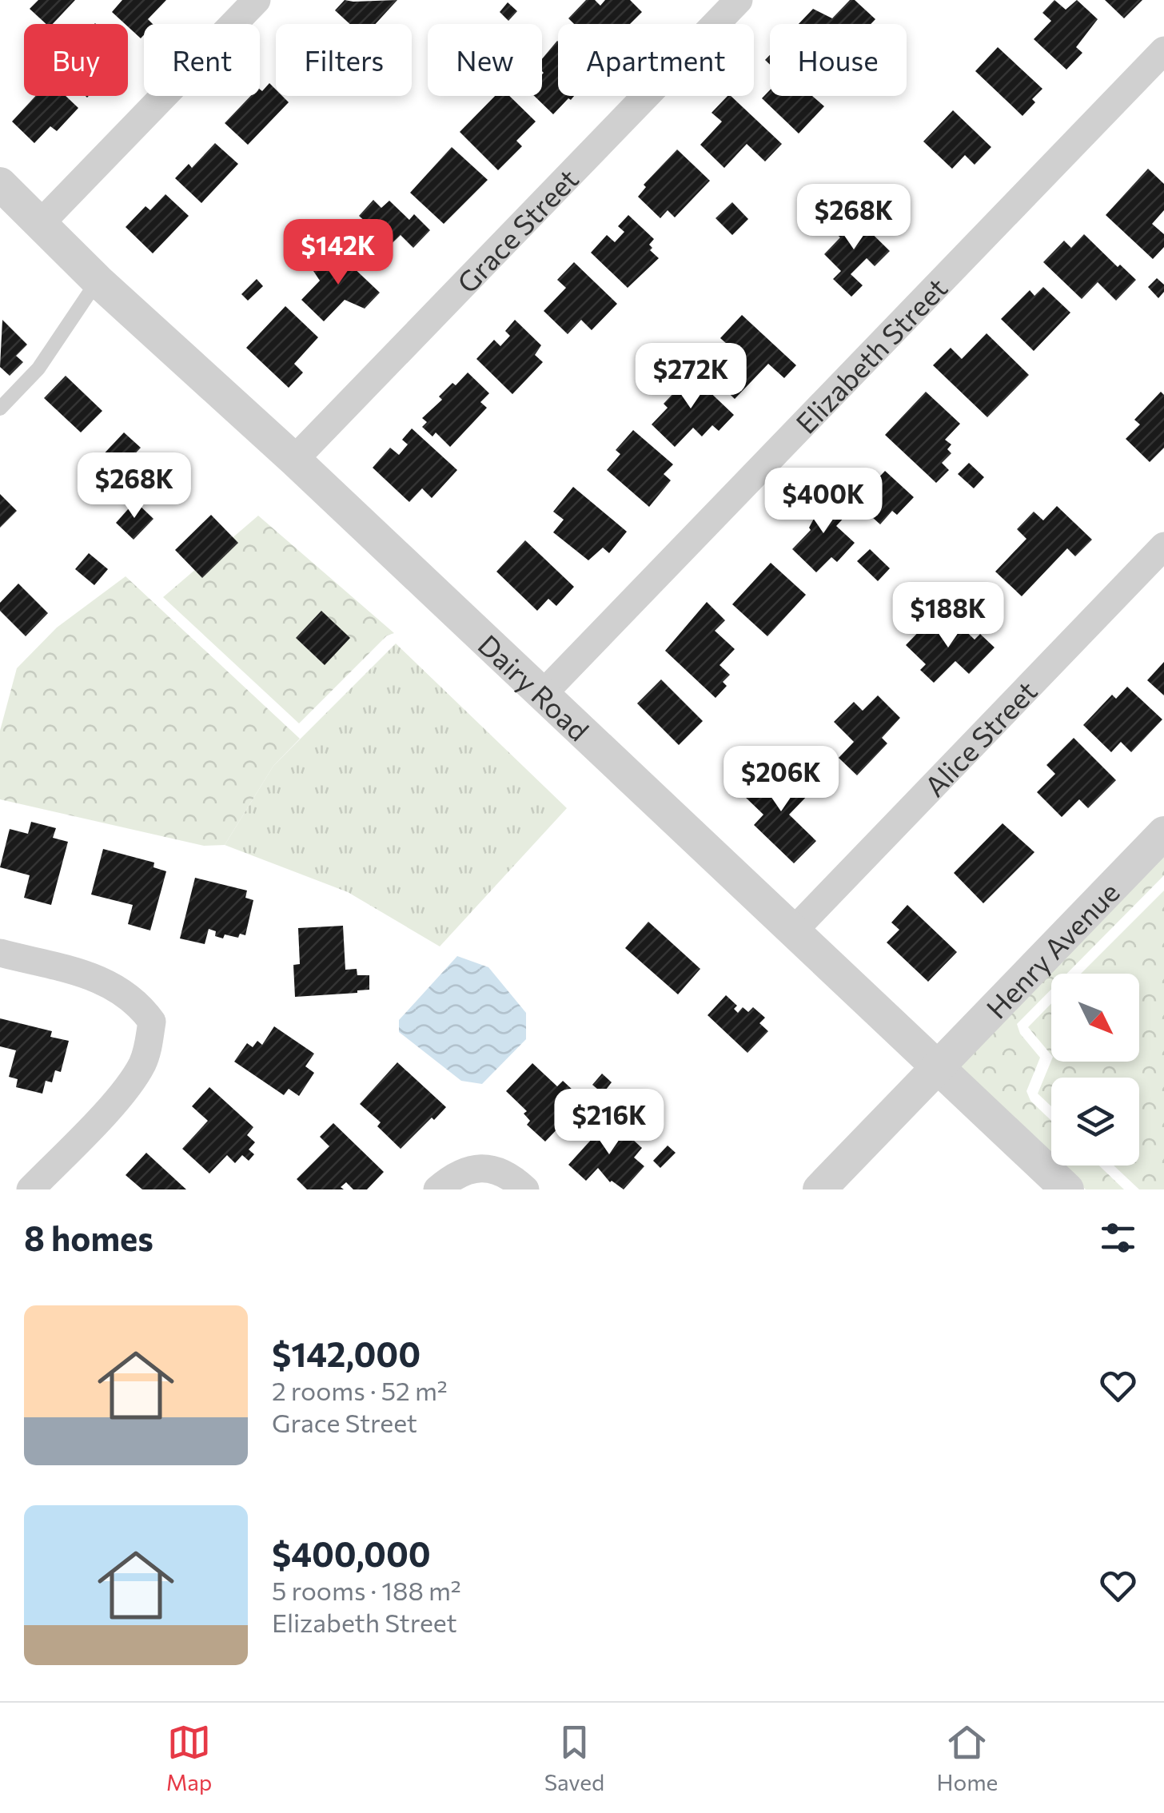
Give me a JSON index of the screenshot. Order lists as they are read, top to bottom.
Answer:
{
  "streets": {
    "street": [
      "Grace Street",
      "Elizabeth Street",
      "Dairy Road",
      "Alice Street",
      "Henry Avenue"
    ]
  },
  "crossings": [
    ["Grace Street", "Dairy Road"],
    ["Elizabeth Street", "Dairy Road"],
    ["Dairy Road", "Alice Street"],
    ["Dairy Road", "Henry Avenue"]
  ],
  "north": "bottom right",
  "page": {
    "chip": [
      "Buy",
      "Rent",
      "Filters",
      "New",
      "Apartment",
      "House"
    ],
    "price": [
      "$268K",
      "$142K",
      "$272K",
      "$268K",
      "$400K",
      "$188K",
      "$206K",
      "$216K"
    ],
    "heading": "8 homes",
    "list": [
      {
        "name": "$142,000",
        "note": "2 rooms · 52 m² · Grace Street"
      },
      {
        "name": "$400,000",
        "note": "5 rooms · 188 m² · Elizabeth Street"
      }
    ],
    "tabs": ["Map", "Saved", "Home"]
  }
}
